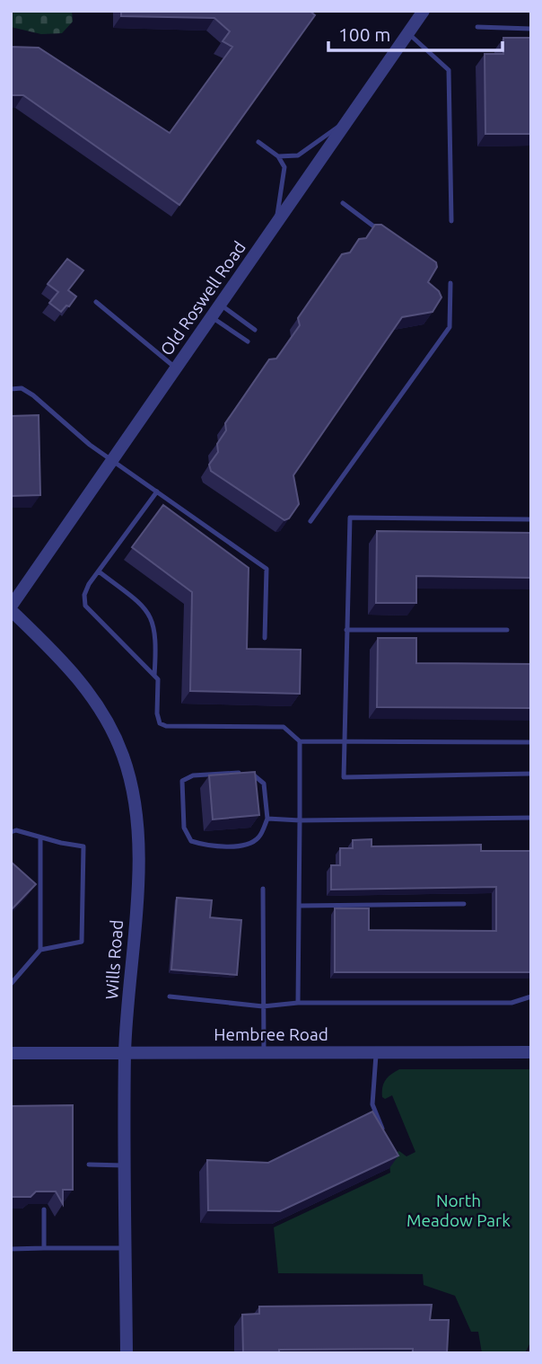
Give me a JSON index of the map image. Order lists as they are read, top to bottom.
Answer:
{
  "streets": {
    "street": ["Old Roswell Road", "Wills Road", "Hembree Road"]
  },
  "crossings": [
    ["Old Roswell Road", "Wills Road"],
    ["Wills Road", "Hembree Road"]
  ],
  "parks": ["North Meadow Park"],
  "scale_bar": "100 m"
}
